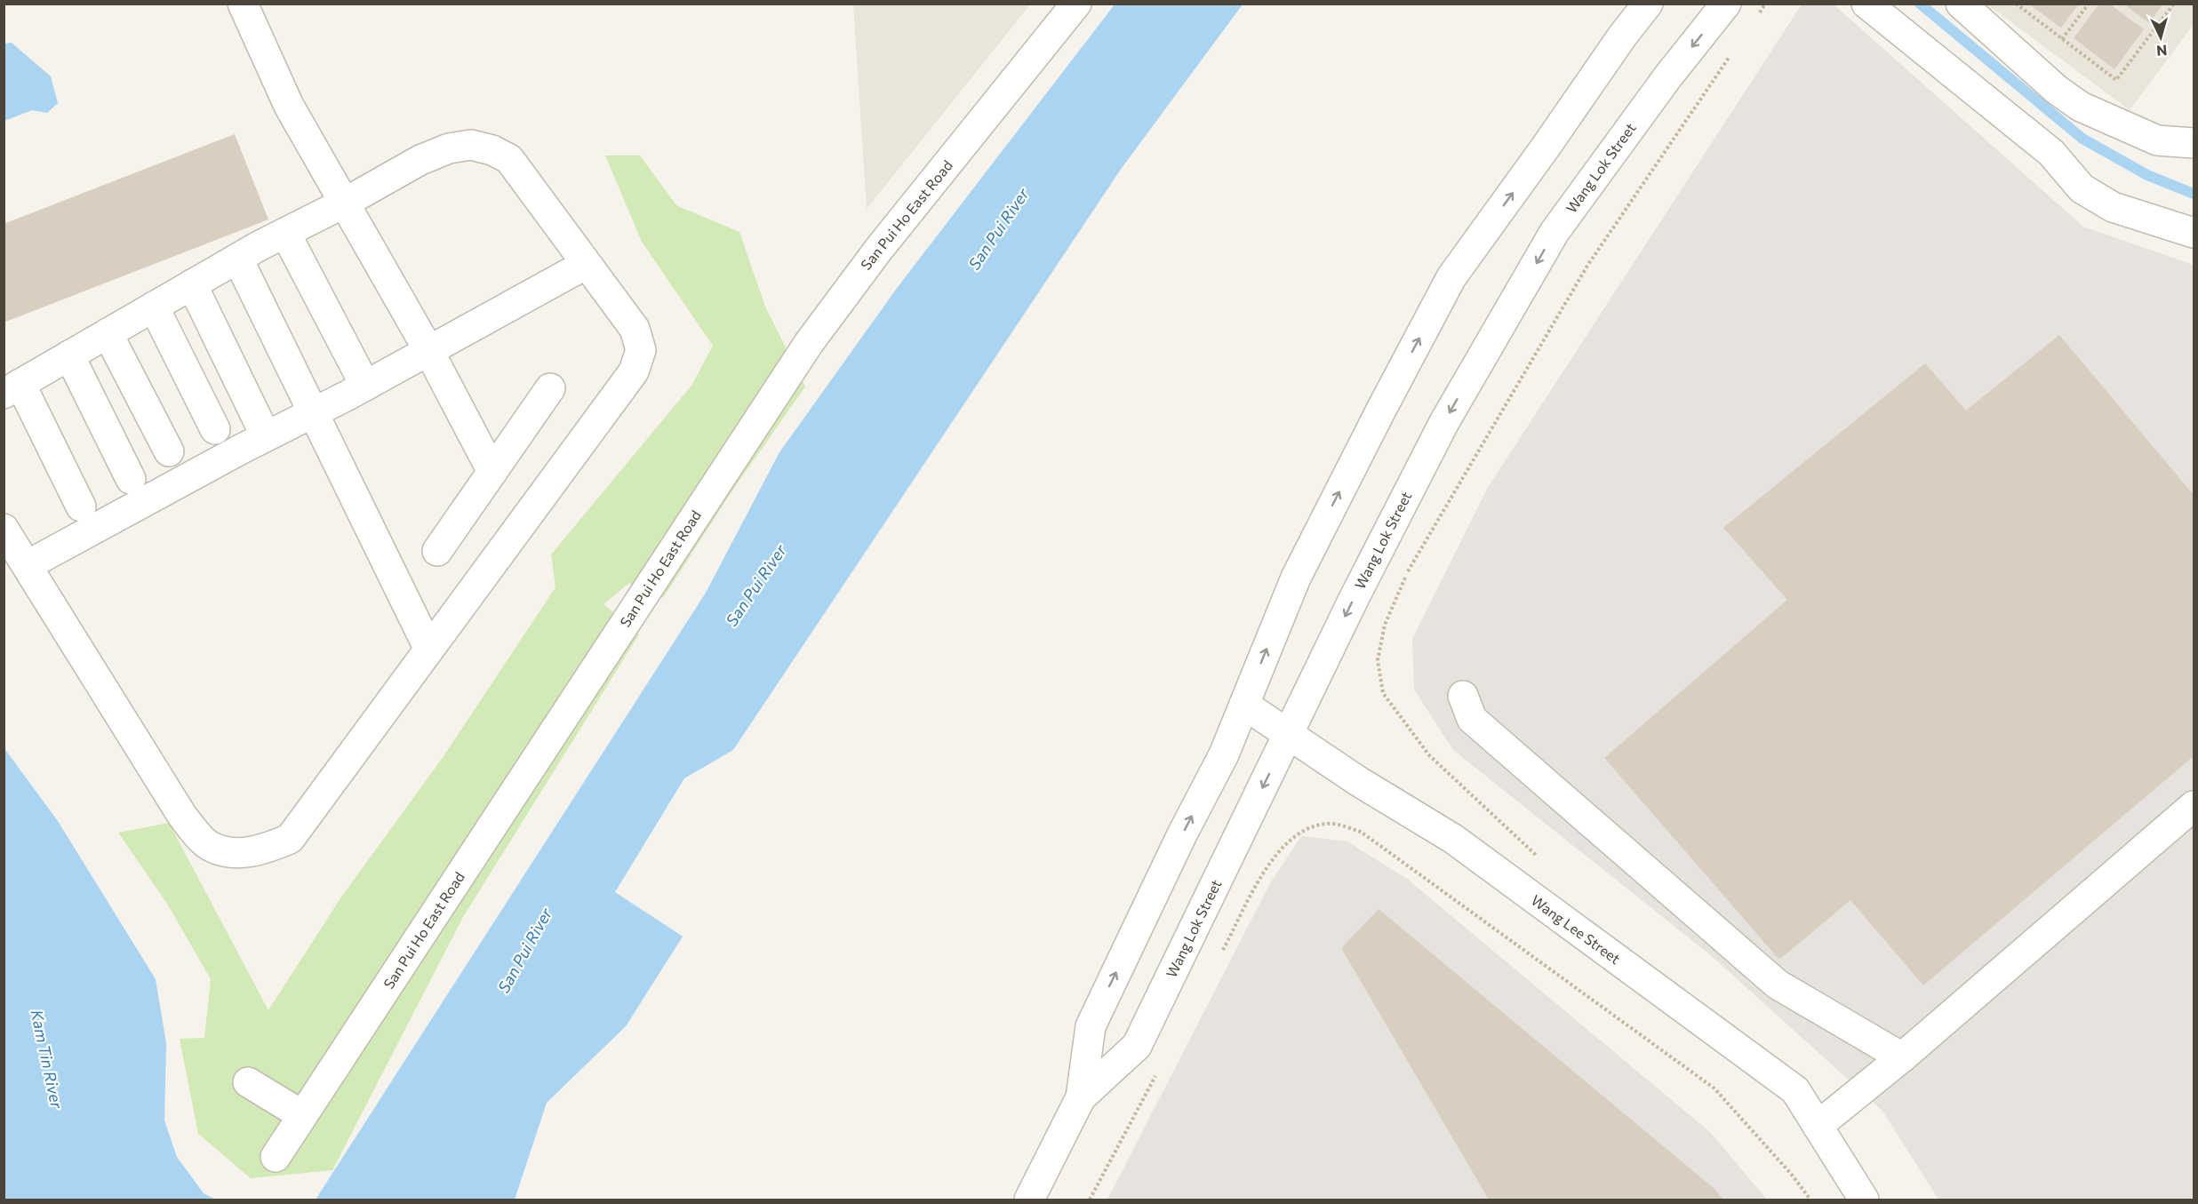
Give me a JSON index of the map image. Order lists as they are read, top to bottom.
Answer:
{
  "streets": {
    "street": ["Wang Lok Street", "San Pui Ho East Road", "Wang Lee Street"]
  },
  "crossings": [
    ["Wang Lok Street", "Wang Lee Street"]
  ],
  "water": ["San Pui River", "Kam Tin River"],
  "north": "bottom"
}
